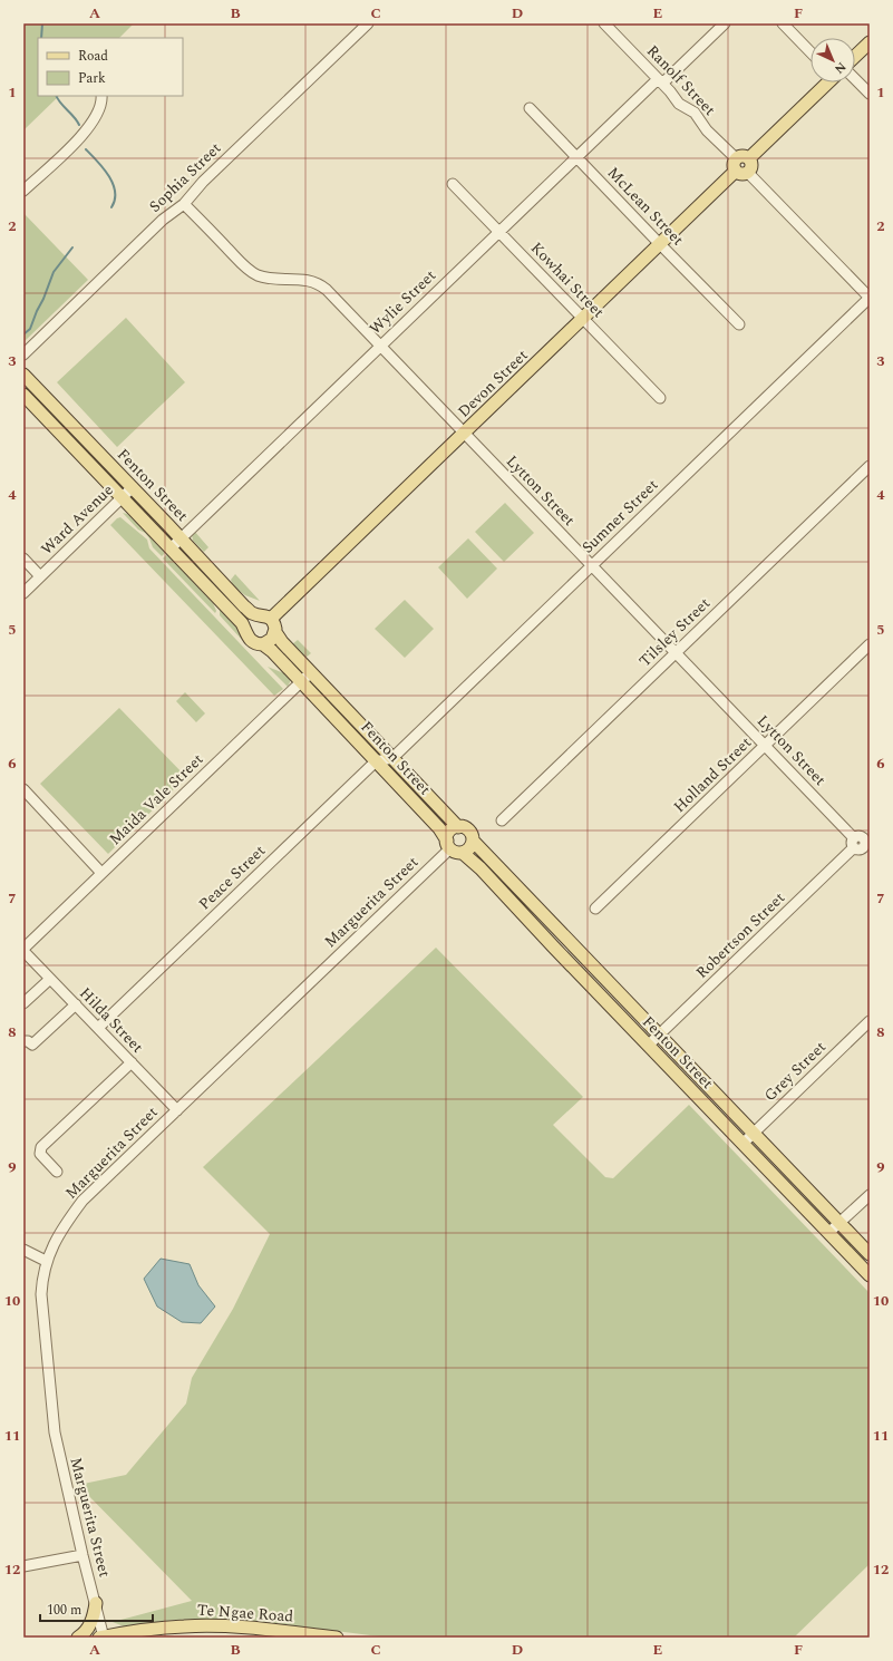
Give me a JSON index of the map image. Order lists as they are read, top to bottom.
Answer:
{
  "streets": {
    "main road": ["Devon Street", "Fenton Street", "Te Ngae Road"],
    "street": [
      "Ranolf Street",
      "Sophia Street",
      "McLean Street",
      "Kowhai Street",
      "Wylie Street",
      "Lytton Street",
      "Sumner Street",
      "Ward Avenue",
      "Tilsley Street",
      "Holland Street",
      "Maida Vale Street",
      "Peace Street",
      "Marguerita Street",
      "Robertson Street",
      "Hilda Street",
      "Grey Street"
    ]
  },
  "crossings": [
    ["Ranolf Street", "Wylie Street"],
    ["Ranolf Street", "Devon Street"],
    ["Sophia Street", "Lytton Street"],
    ["McLean Street", "Wylie Street"],
    ["McLean Street", "Devon Street"],
    ["Kowhai Street", "Wylie Street"],
    ["Kowhai Street", "Devon Street"],
    ["Wylie Street", "Fenton Street"],
    ["Wylie Street", "Lytton Street"],
    ["Devon Street", "Fenton Street"],
    ["Devon Street", "Lytton Street"],
    ["Fenton Street", "Sumner Street"],
    ["Fenton Street", "Ward Avenue"],
    ["Fenton Street", "Maida Vale Street"],
    ["Fenton Street", "Peace Street"],
    ["Fenton Street", "Marguerita Street"],
    ["Fenton Street", "Robertson Street"],
    ["Fenton Street", "Grey Street"],
    ["Lytton Street", "Sumner Street"],
    ["Lytton Street", "Tilsley Street"],
    ["Lytton Street", "Holland Street"],
    ["Lytton Street", "Robertson Street"],
    ["Maida Vale Street", "Hilda Street"],
    ["Peace Street", "Hilda Street"],
    ["Marguerita Street", "Hilda Street"],
    ["Marguerita Street", "Te Ngae Road"]
  ],
  "legend": ["Road", "Park"],
  "scale_bar": "100 m",
  "north": "bottom right",
  "grid": {
    "columns": [
      "A",
      "B",
      "C",
      "D",
      "E",
      "F"
    ],
    "rows": [
      "1",
      "2",
      "3",
      "4",
      "5",
      "6",
      "7",
      "8",
      "9",
      "10",
      "11",
      "12"
    ]
  }
}
